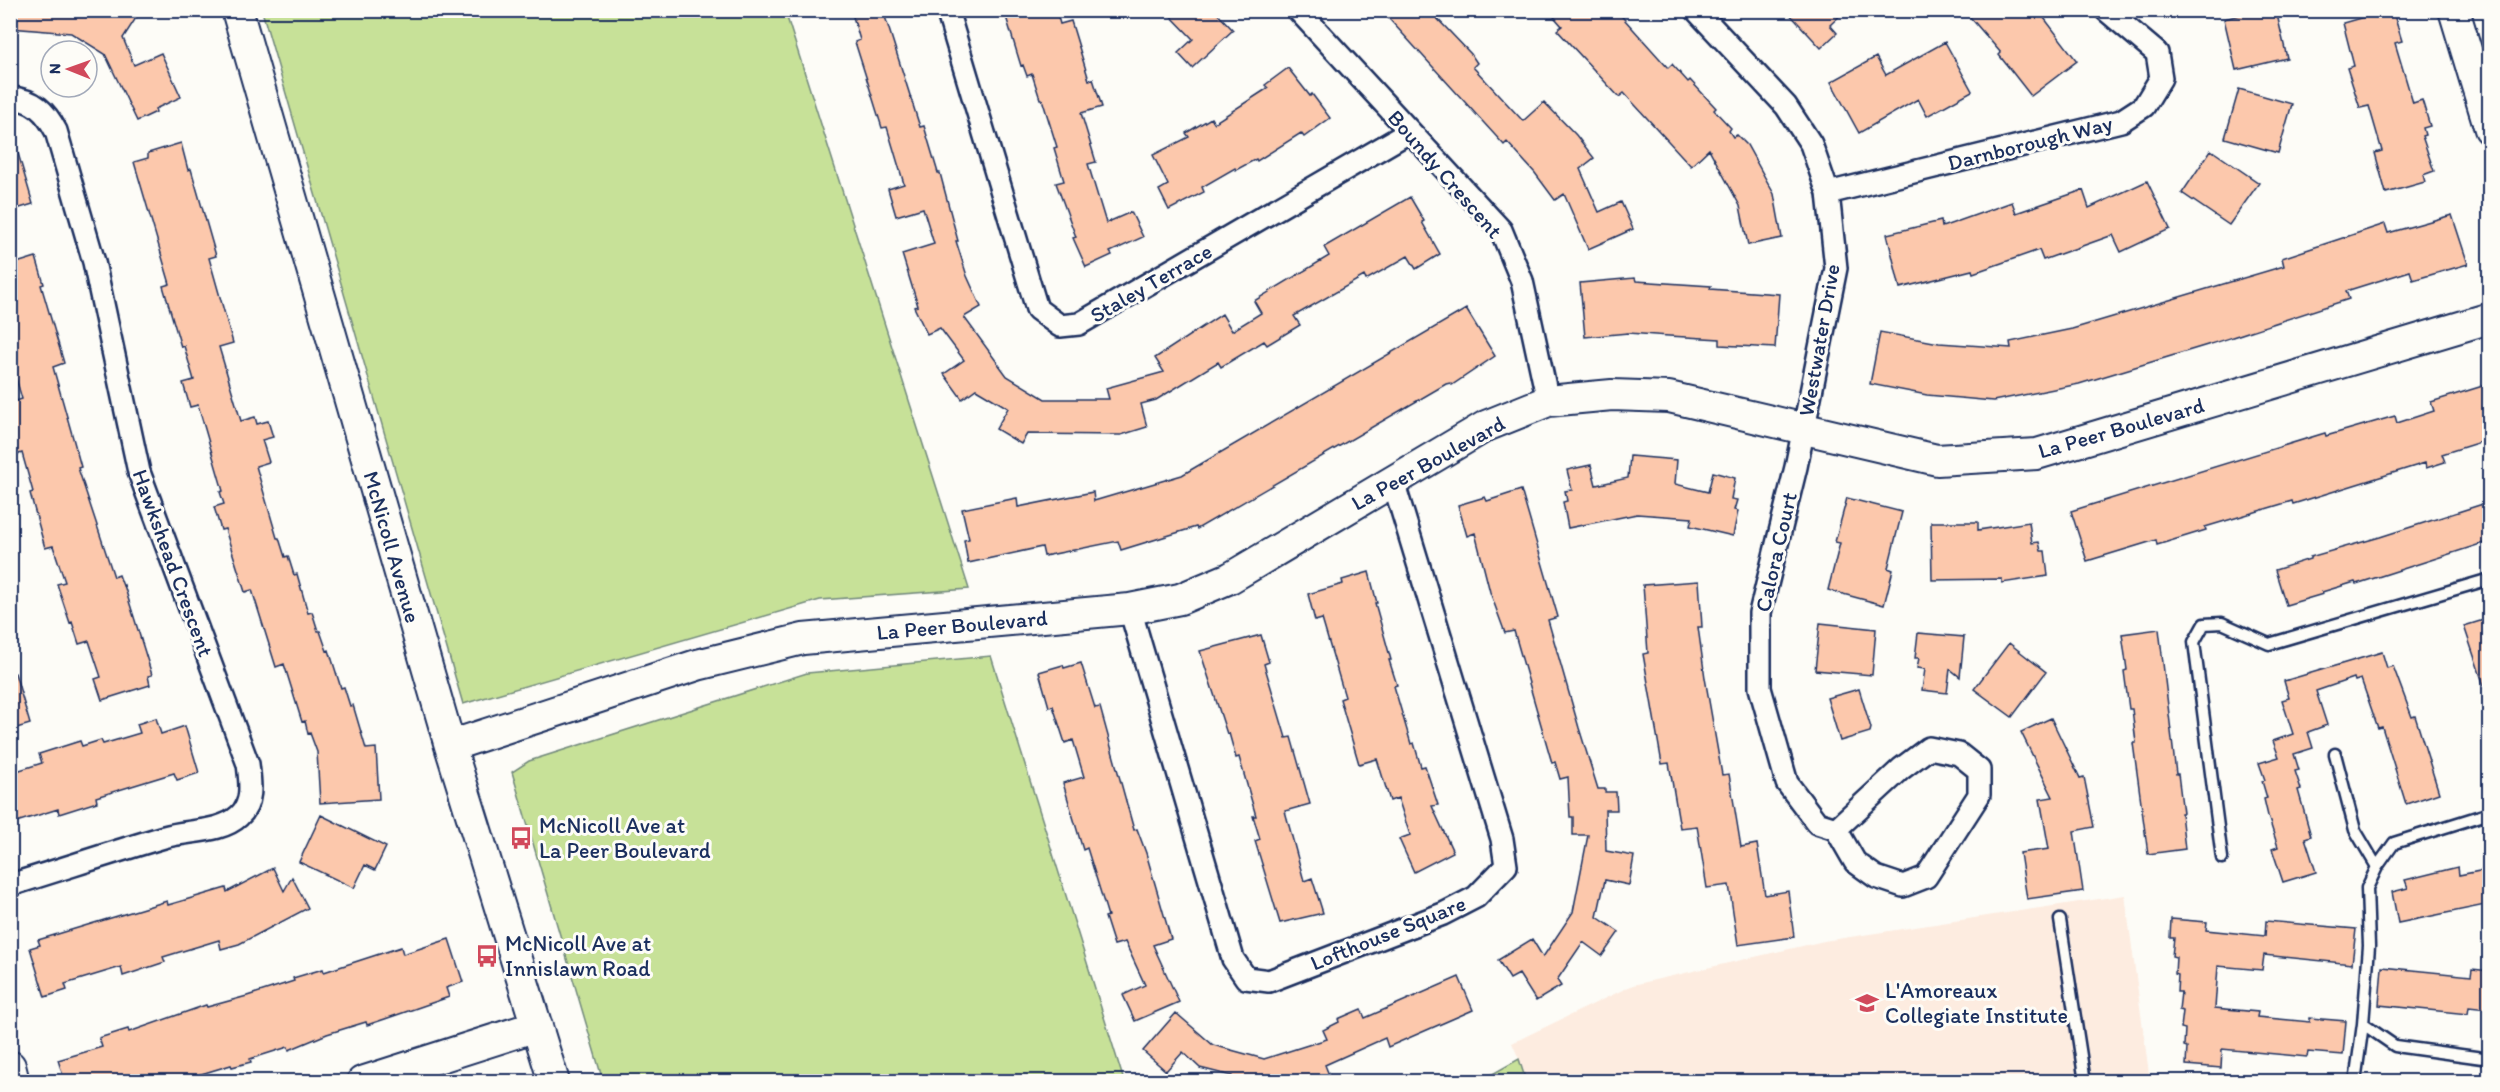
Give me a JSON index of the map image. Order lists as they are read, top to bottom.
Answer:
{
  "streets": {
    "street": [
      "Darnborough Way",
      "Boundy Crescent",
      "Staley Terrace",
      "Westwater Drive",
      "La Peer Boulevard",
      "McNicoll Avenue",
      "Calora Court",
      "Hawkshead Crescent",
      "Lofthouse Square"
    ]
  },
  "crossings": [
    ["Darnborough Way", "Westwater Drive"],
    ["Boundy Crescent", "Staley Terrace"],
    ["Boundy Crescent", "La Peer Boulevard"],
    ["Westwater Drive", "La Peer Boulevard"],
    ["Westwater Drive", "Calora Court"],
    ["La Peer Boulevard", "McNicoll Avenue"],
    ["La Peer Boulevard", "Calora Court"],
    ["La Peer Boulevard", "Lofthouse Square"]
  ],
  "places": {
    "bus stop": ["McNicoll Ave at La Peer Boulevard", "McNicoll Ave at Innislawn Road"],
    "school or university": ["L'Amoreaux Collegiate Institute"]
  },
  "north": "left"
}
